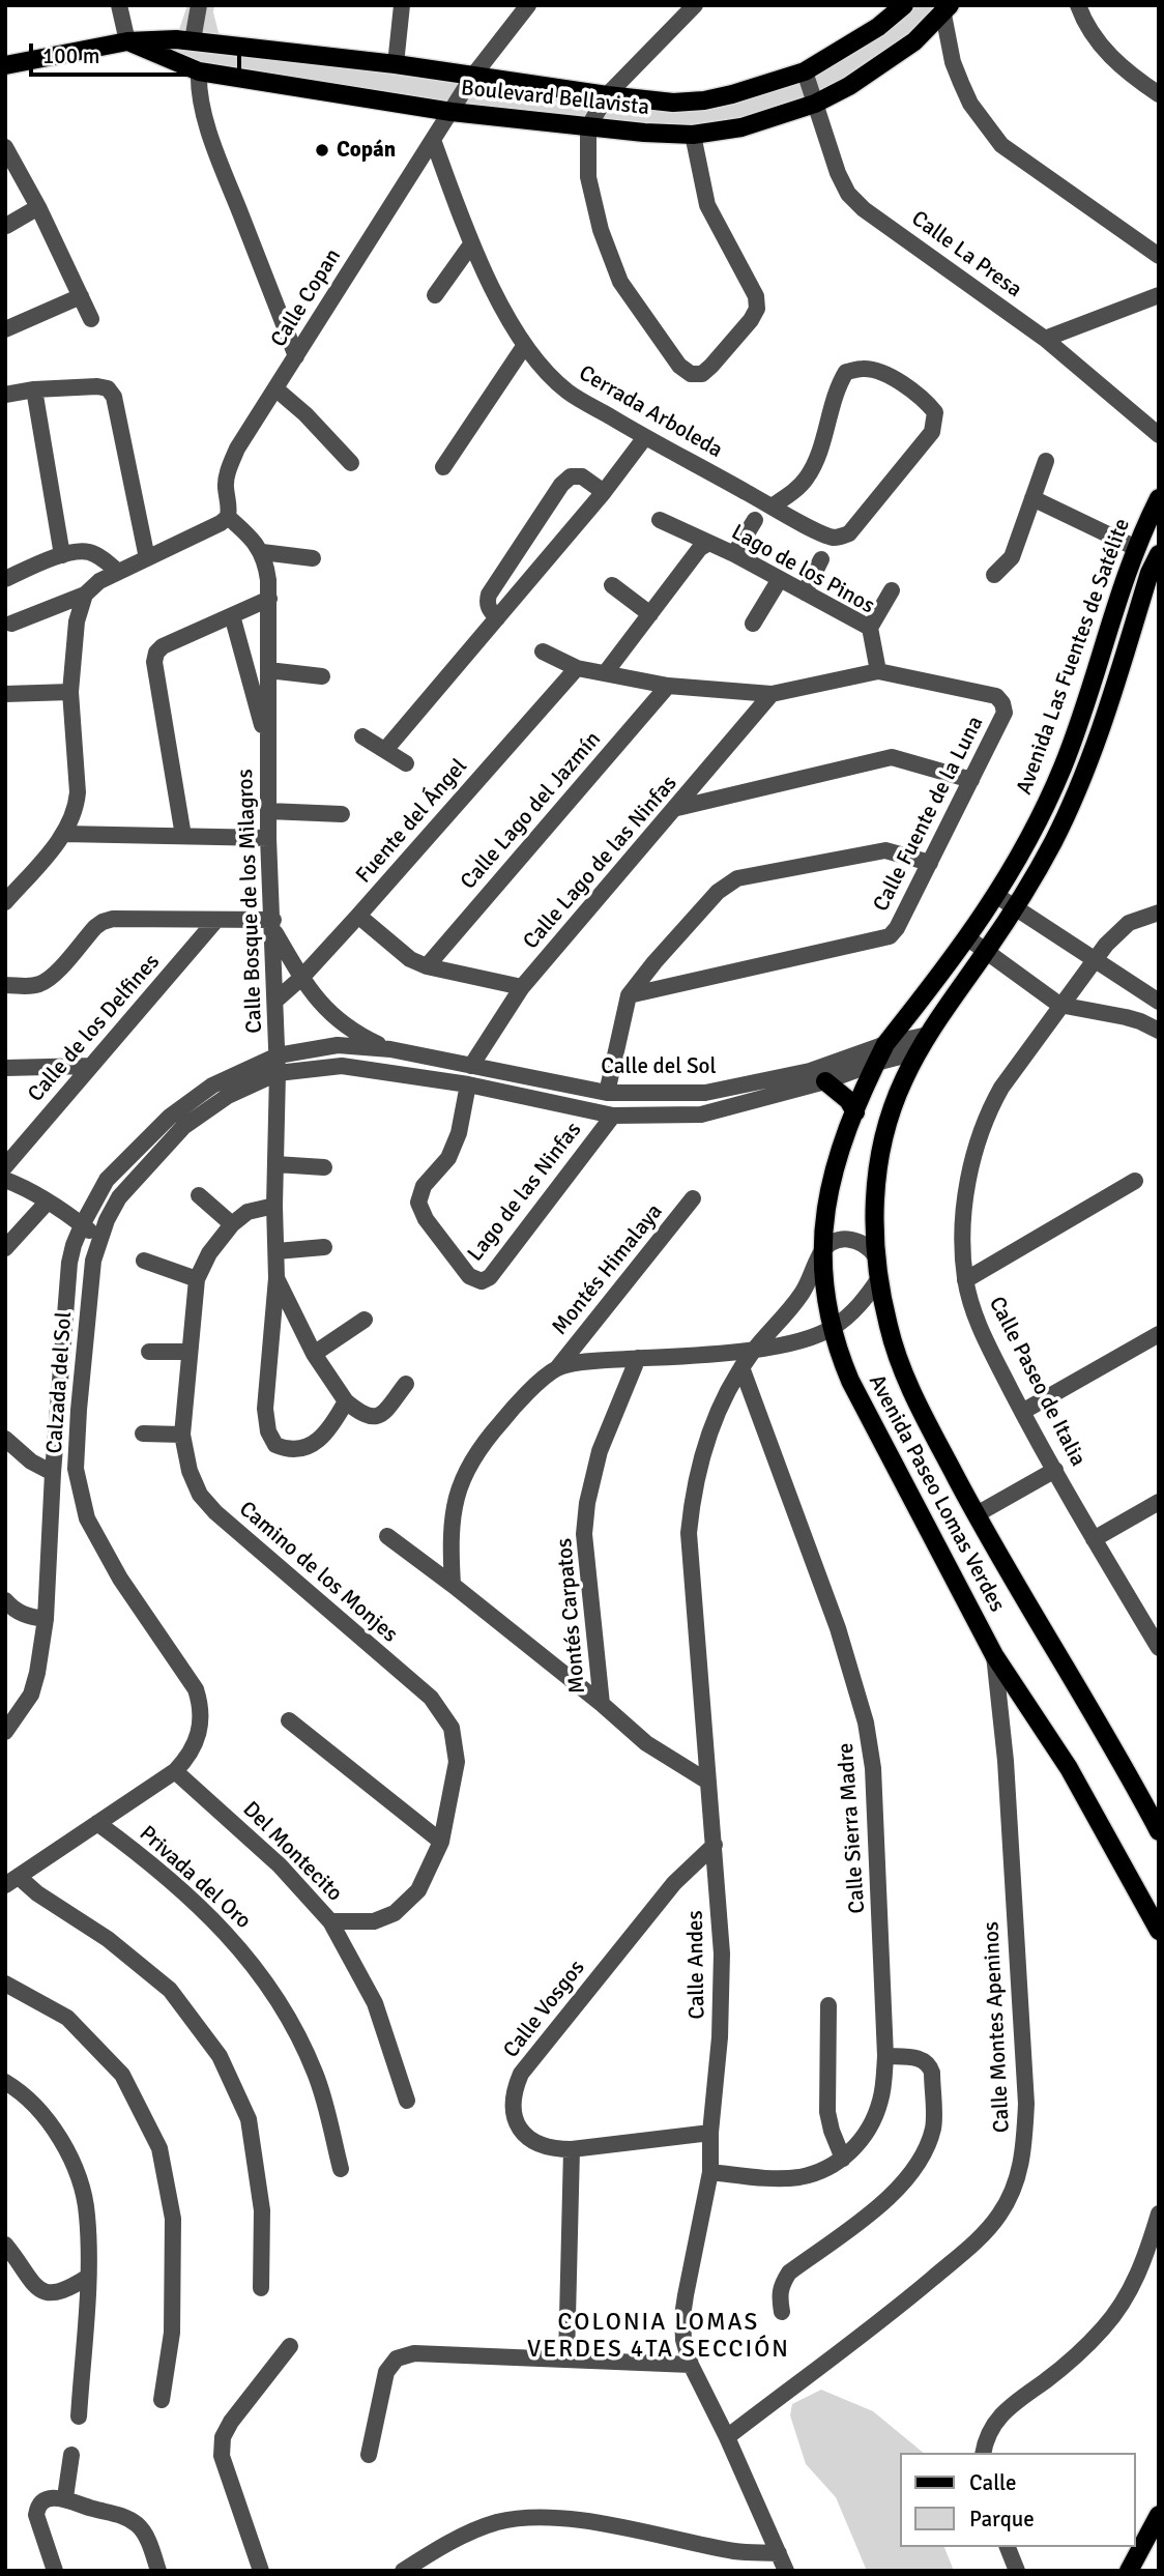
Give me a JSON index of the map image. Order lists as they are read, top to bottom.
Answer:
{
  "streets": {
    "main road": ["Boulevard Bellavista", "Avenida Las Fuentes de Satélite", "Avenida Paseo Lomas Verdes"],
    "street": [
      "Calle La Presa",
      "Calle Copan",
      "Cerrada Arboleda",
      "Lago de los Pinos",
      "Calle Lago del Jazmín",
      "Calle Fuente de la Luna",
      "Fuente del Ángel",
      "Calle Lago de las Ninfas",
      "Calle Bosque de los Milagros",
      "Calle de los Delfines",
      "Calle del Sol",
      "Lago de las Ninfas",
      "Montés Himalaya",
      "Calle Paseo de Italia",
      "Calzada del Sol",
      "Camino de los Monjes",
      "Montés Carpatos",
      "Calle Sierra Madre",
      "Del Montecito",
      "Privada del Oro",
      "Calle Andes",
      "Calle Vosgos",
      "Calle Montes Apeninos"
    ]
  },
  "crossings": [
    ["Boulevard Bellavista", "Calle La Presa"],
    ["Boulevard Bellavista", "Calle Copan"],
    ["Calle Copan", "Cerrada Arboleda"],
    ["Lago de los Pinos", "Calle Fuente de la Luna"],
    ["Avenida Las Fuentes de Satélite", "Calle del Sol"],
    ["Avenida Las Fuentes de Satélite", "Avenida Paseo Lomas Verdes"],
    ["Fuente del Ángel", "Calle Bosque de los Milagros"],
    ["Calle Lago de las Ninfas", "Calle del Sol"],
    ["Calle Lago de las Ninfas", "Calzada del Sol"],
    ["Calle Bosque de los Milagros", "Calzada del Sol"],
    ["Calle Bosque de los Milagros", "Camino de los Monjes"],
    ["Calle del Sol", "Lago de las Ninfas"],
    ["Calle del Sol", "Calzada del Sol"],
    ["Calle del Sol", "Avenida Paseo Lomas Verdes"],
    ["Lago de las Ninfas", "Calzada del Sol"],
    ["Calzada del Sol", "Del Montecito"],
    ["Calzada del Sol", "Privada del Oro"],
    ["Avenida Paseo Lomas Verdes", "Calle Andes"],
    ["Avenida Paseo Lomas Verdes", "Calle Montes Apeninos"],
    ["Camino de los Monjes", "Del Montecito"],
    ["Calle Sierra Madre", "Calle Andes"],
    ["Calle Andes", "Calle Vosgos"],
    ["Calle Andes", "Calle Montes Apeninos"]
  ],
  "districts": ["COLONIA LOMAS VERDES 4TA SECCIÓN"],
  "places": ["Copán"],
  "legend": ["Calle", "Parque"],
  "scale_bar": "100 m"
}
